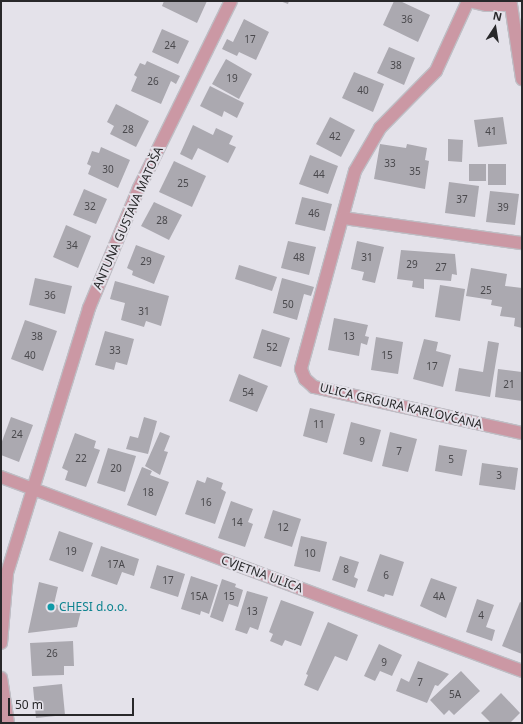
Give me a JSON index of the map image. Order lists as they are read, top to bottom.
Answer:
{
  "streets": {
    "street": ["ANTUNA GUSTAVA MATOŠA", "ULICA GRGURA KARLOVČANA", "CVJETNA ULICA"]
  },
  "crossings": [
    ["ANTUNA GUSTAVA MATOŠA", "CVJETNA ULICA"]
  ],
  "places": ["CHESI d.o.o."],
  "house_numbers": [
    "36",
    "17",
    "24",
    "38",
    "19",
    "26",
    "40",
    "28",
    "41",
    "42",
    "33",
    "30",
    "35",
    "44",
    "25",
    "37",
    "32",
    "39",
    "46",
    "28",
    "34",
    "48",
    "31",
    "29",
    "29",
    "27",
    "25",
    "36",
    "50",
    "31",
    "38",
    "13",
    "52",
    "33",
    "40",
    "15",
    "17",
    "21",
    "54",
    "11",
    "24",
    "9",
    "7",
    "22",
    "5",
    "20",
    "3",
    "18",
    "16",
    "14",
    "12",
    "19",
    "10",
    "17A",
    "8",
    "6",
    "17",
    "15A",
    "15",
    "4A",
    "13",
    "4",
    "26",
    "9",
    "7",
    "5A"
  ],
  "scale_bar": "50 m",
  "north": "top"
}
